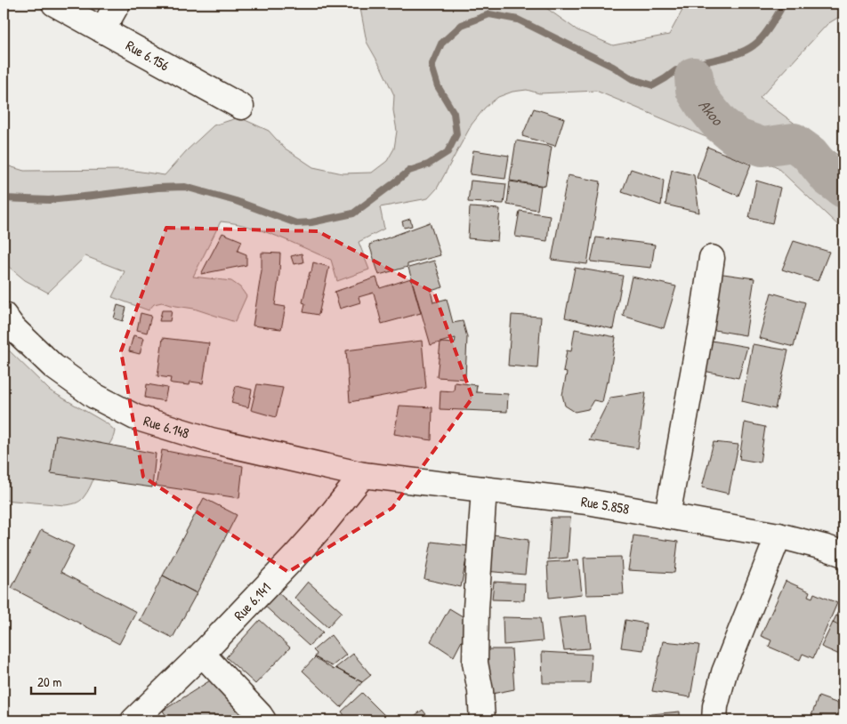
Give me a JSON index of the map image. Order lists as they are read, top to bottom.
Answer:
{
  "streets": {
    "street": [
      "Rue 6.156",
      "Rue 6.148",
      "Rue 5.858",
      "Rue 6.141"
    ]
  },
  "crossings": [
    ["Rue 6.148", "Rue 5.858"],
    ["Rue 6.148", "Rue 6.141"],
    ["Rue 5.858", "Rue 6.141"]
  ],
  "water": ["Akoo"],
  "scale_bar": "20 m"
}
